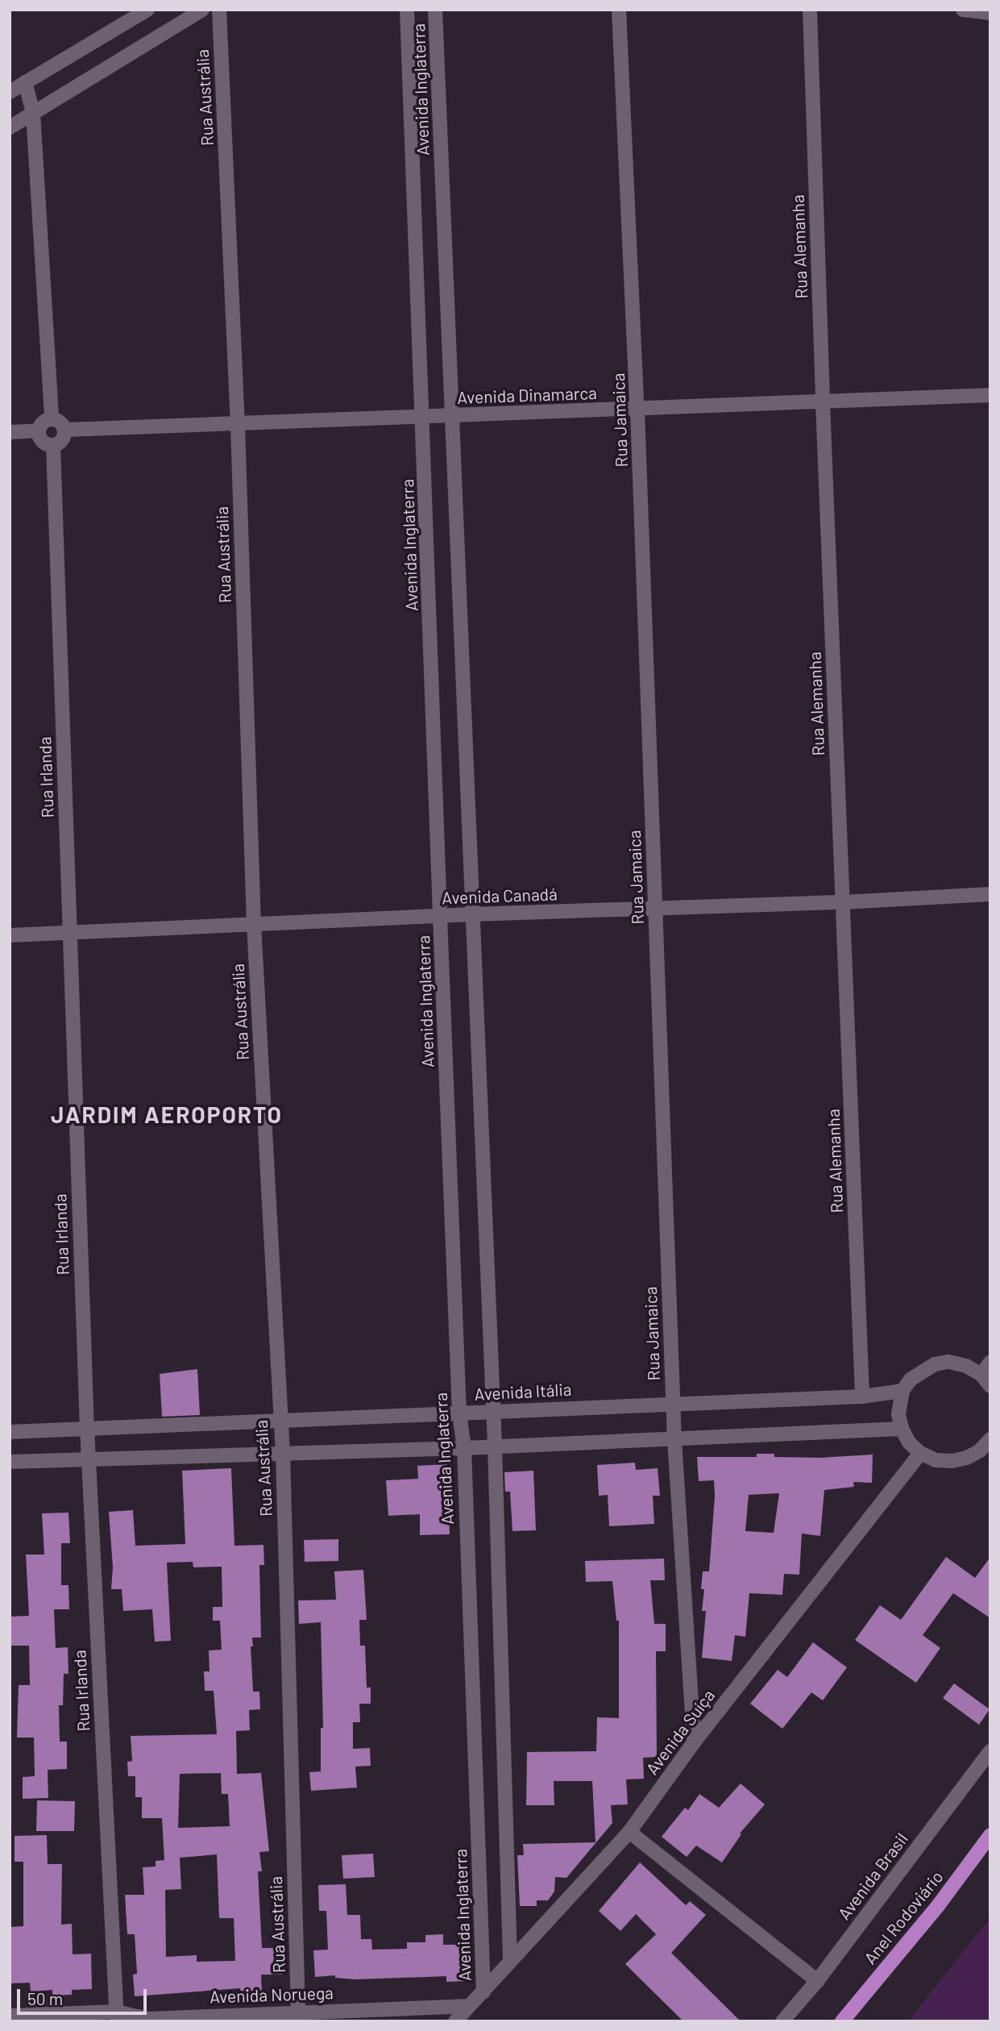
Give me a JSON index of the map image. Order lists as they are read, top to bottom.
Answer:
{
  "streets": {
    "main road": ["Anel Rodoviário"],
    "street": [
      "Avenida Inglaterra",
      "Rua Austrália",
      "Rua Alemanha",
      "Avenida Dinamarca",
      "Rua Jamaica",
      "Rua Irlanda",
      "Avenida Canadá",
      "Avenida Itália",
      "Avenida Suíça",
      "Avenida Brasil",
      "Avenida Noruega"
    ]
  },
  "crossings": [
    ["Avenida Inglaterra", "Avenida Dinamarca"],
    ["Avenida Inglaterra", "Avenida Canadá"],
    ["Avenida Inglaterra", "Avenida Itália"],
    ["Avenida Inglaterra", "Avenida Suíça"],
    ["Rua Austrália", "Avenida Dinamarca"],
    ["Rua Austrália", "Avenida Canadá"],
    ["Rua Austrália", "Avenida Itália"],
    ["Rua Austrália", "Avenida Noruega"],
    ["Rua Alemanha", "Avenida Dinamarca"],
    ["Rua Alemanha", "Avenida Canadá"],
    ["Rua Alemanha", "Avenida Itália"],
    ["Avenida Dinamarca", "Rua Jamaica"],
    ["Avenida Dinamarca", "Rua Irlanda"],
    ["Rua Jamaica", "Avenida Canadá"],
    ["Rua Jamaica", "Avenida Itália"],
    ["Rua Jamaica", "Avenida Suíça"],
    ["Rua Irlanda", "Avenida Canadá"],
    ["Rua Irlanda", "Avenida Itália"],
    ["Rua Irlanda", "Avenida Noruega"],
    ["Avenida Suíça", "Avenida Noruega"]
  ],
  "districts": ["JARDIM AEROPORTO"],
  "scale_bar": "50 m"
}
